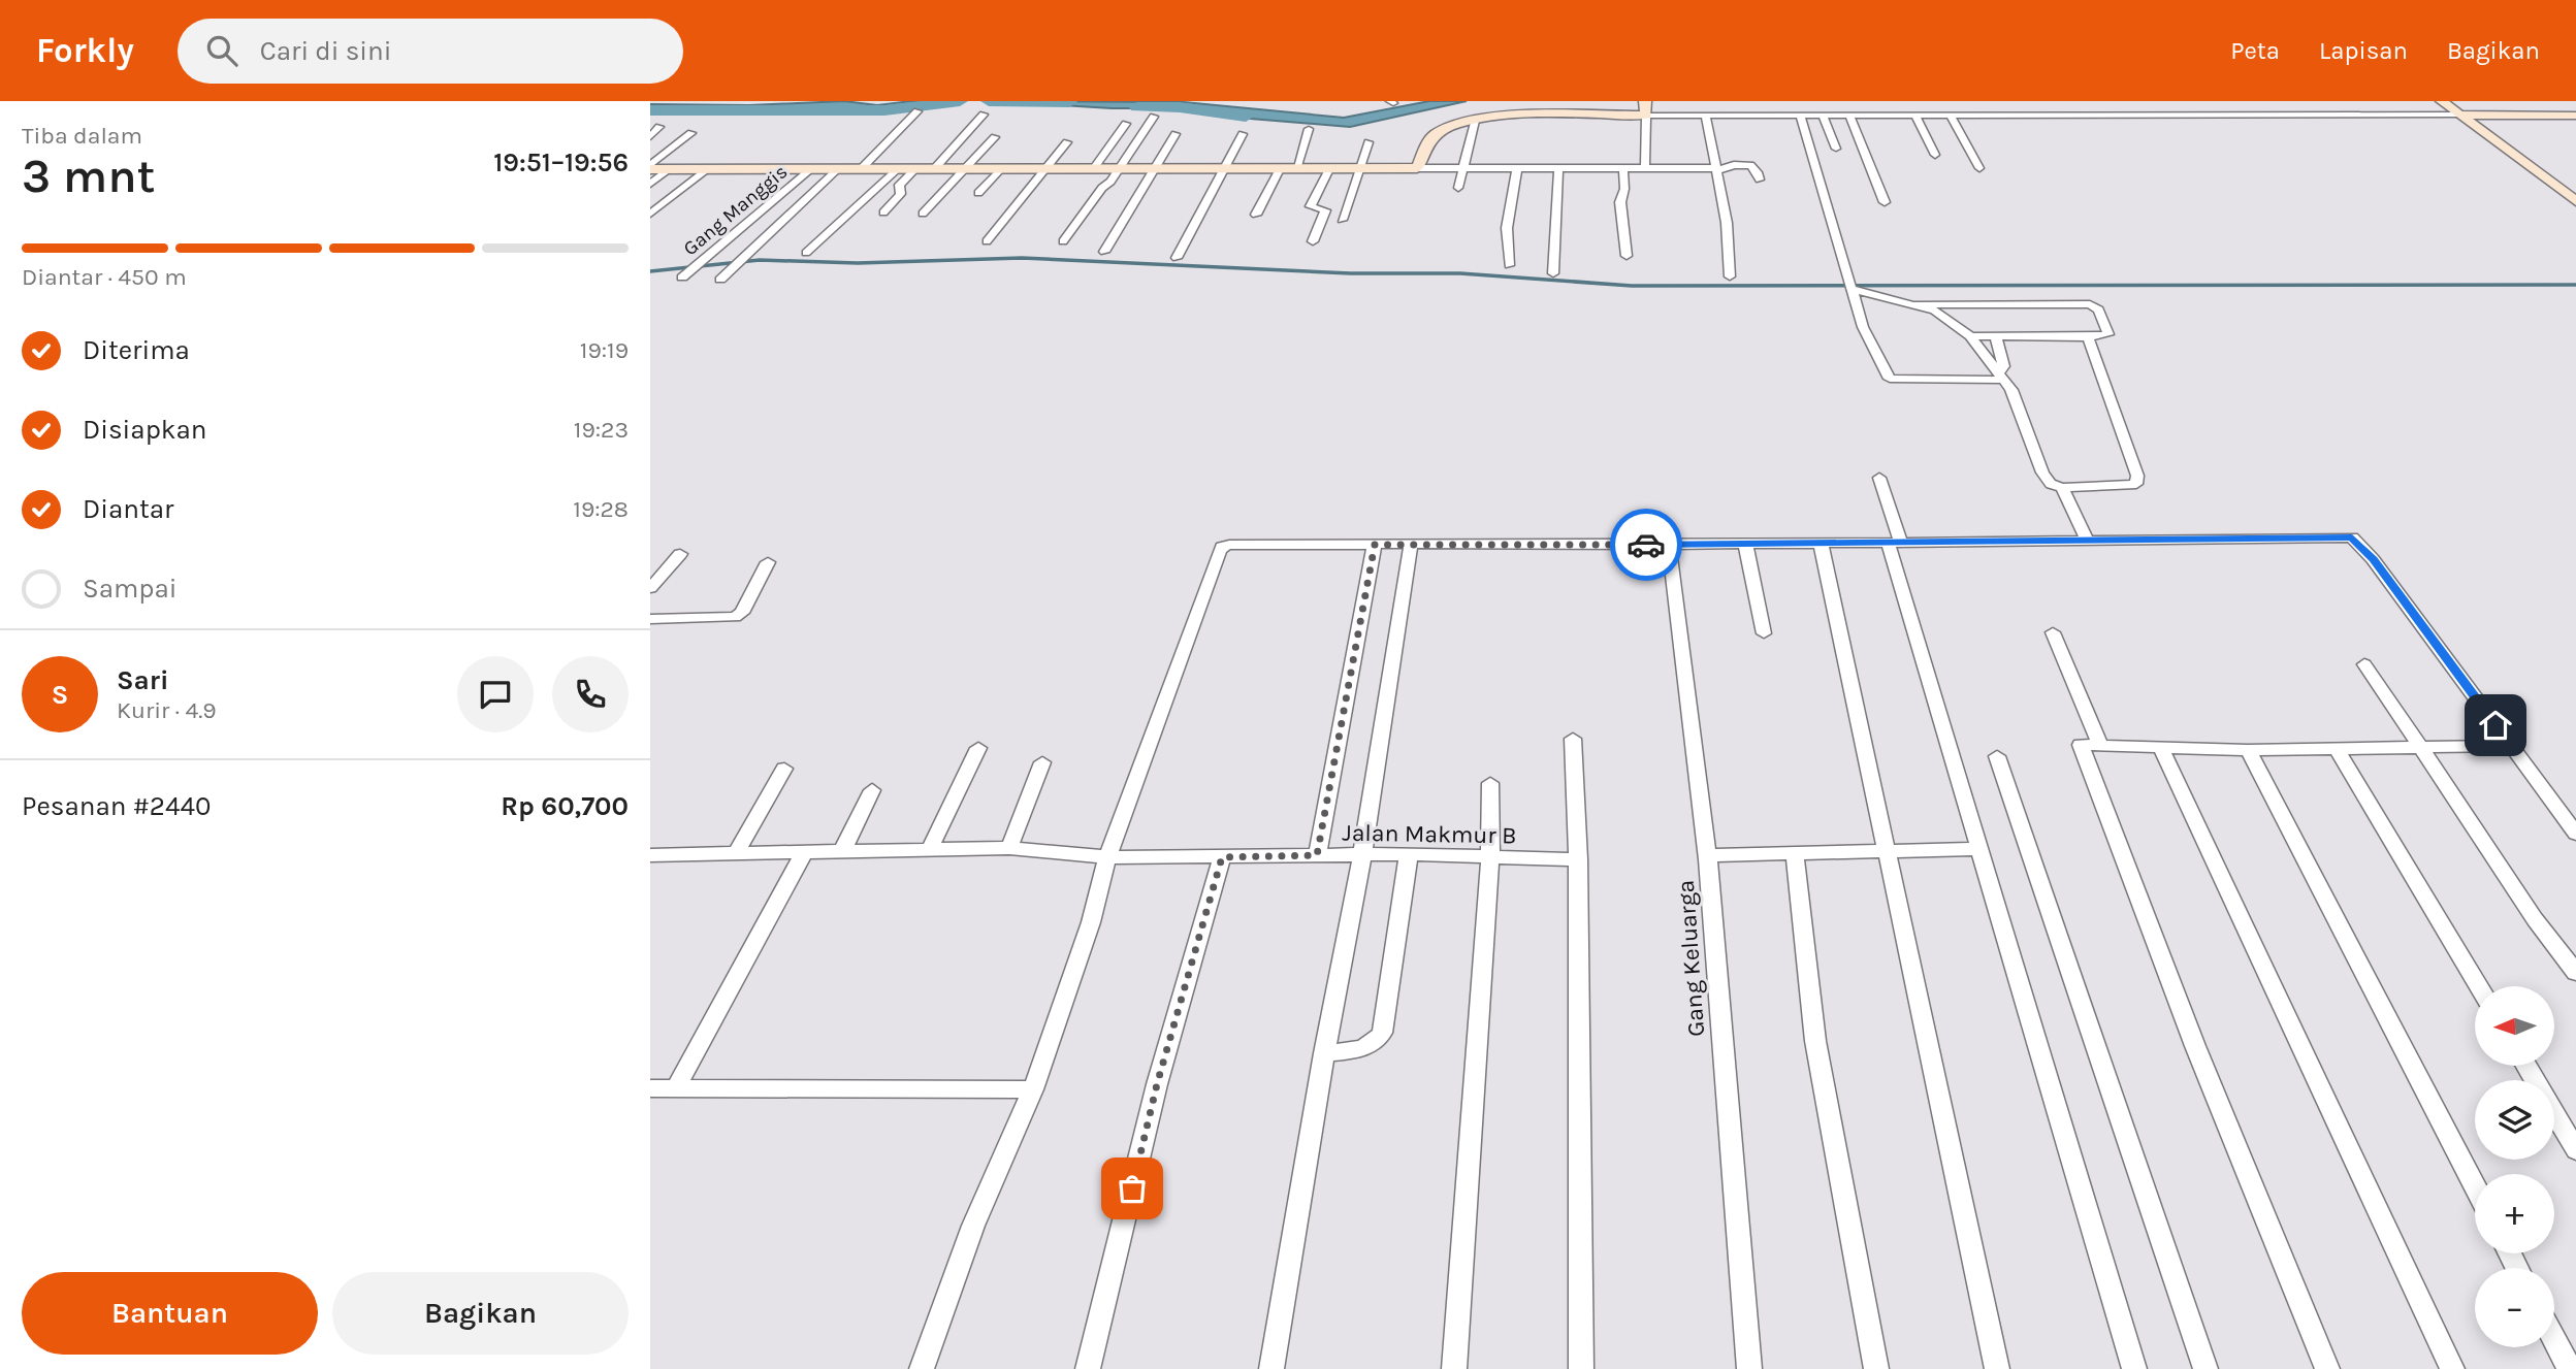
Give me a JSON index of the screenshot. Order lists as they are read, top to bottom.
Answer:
{
  "streets": {
    "street": ["Gang Manggis", "Jalan Makmur B", "Gang Keluarga"]
  },
  "north": "left",
  "page": {
    "header": "Forkly",
    "search": "Cari di sini",
    "nav": ["Peta", "Lapisan", "Bagikan"],
    "heading": ["3 mnt", "Tiba dalam", "19:51–19:56"],
    "panel": [
      "Sari",
      "Kurir · 4.9",
      "Pesanan #2440",
      "Rp 60,700"
    ],
    "bar": "Diantar · 450 m",
    "list": [
      ["Diterima", "19:19"],
      ["Disiapkan", "19:23"],
      ["Diantar", "19:28"],
      "Sampai"
    ],
    "round": "S",
    "map_buttons": ["+", "−"],
    "buttons": ["Bantuan", "Bagikan"]
  }
}
